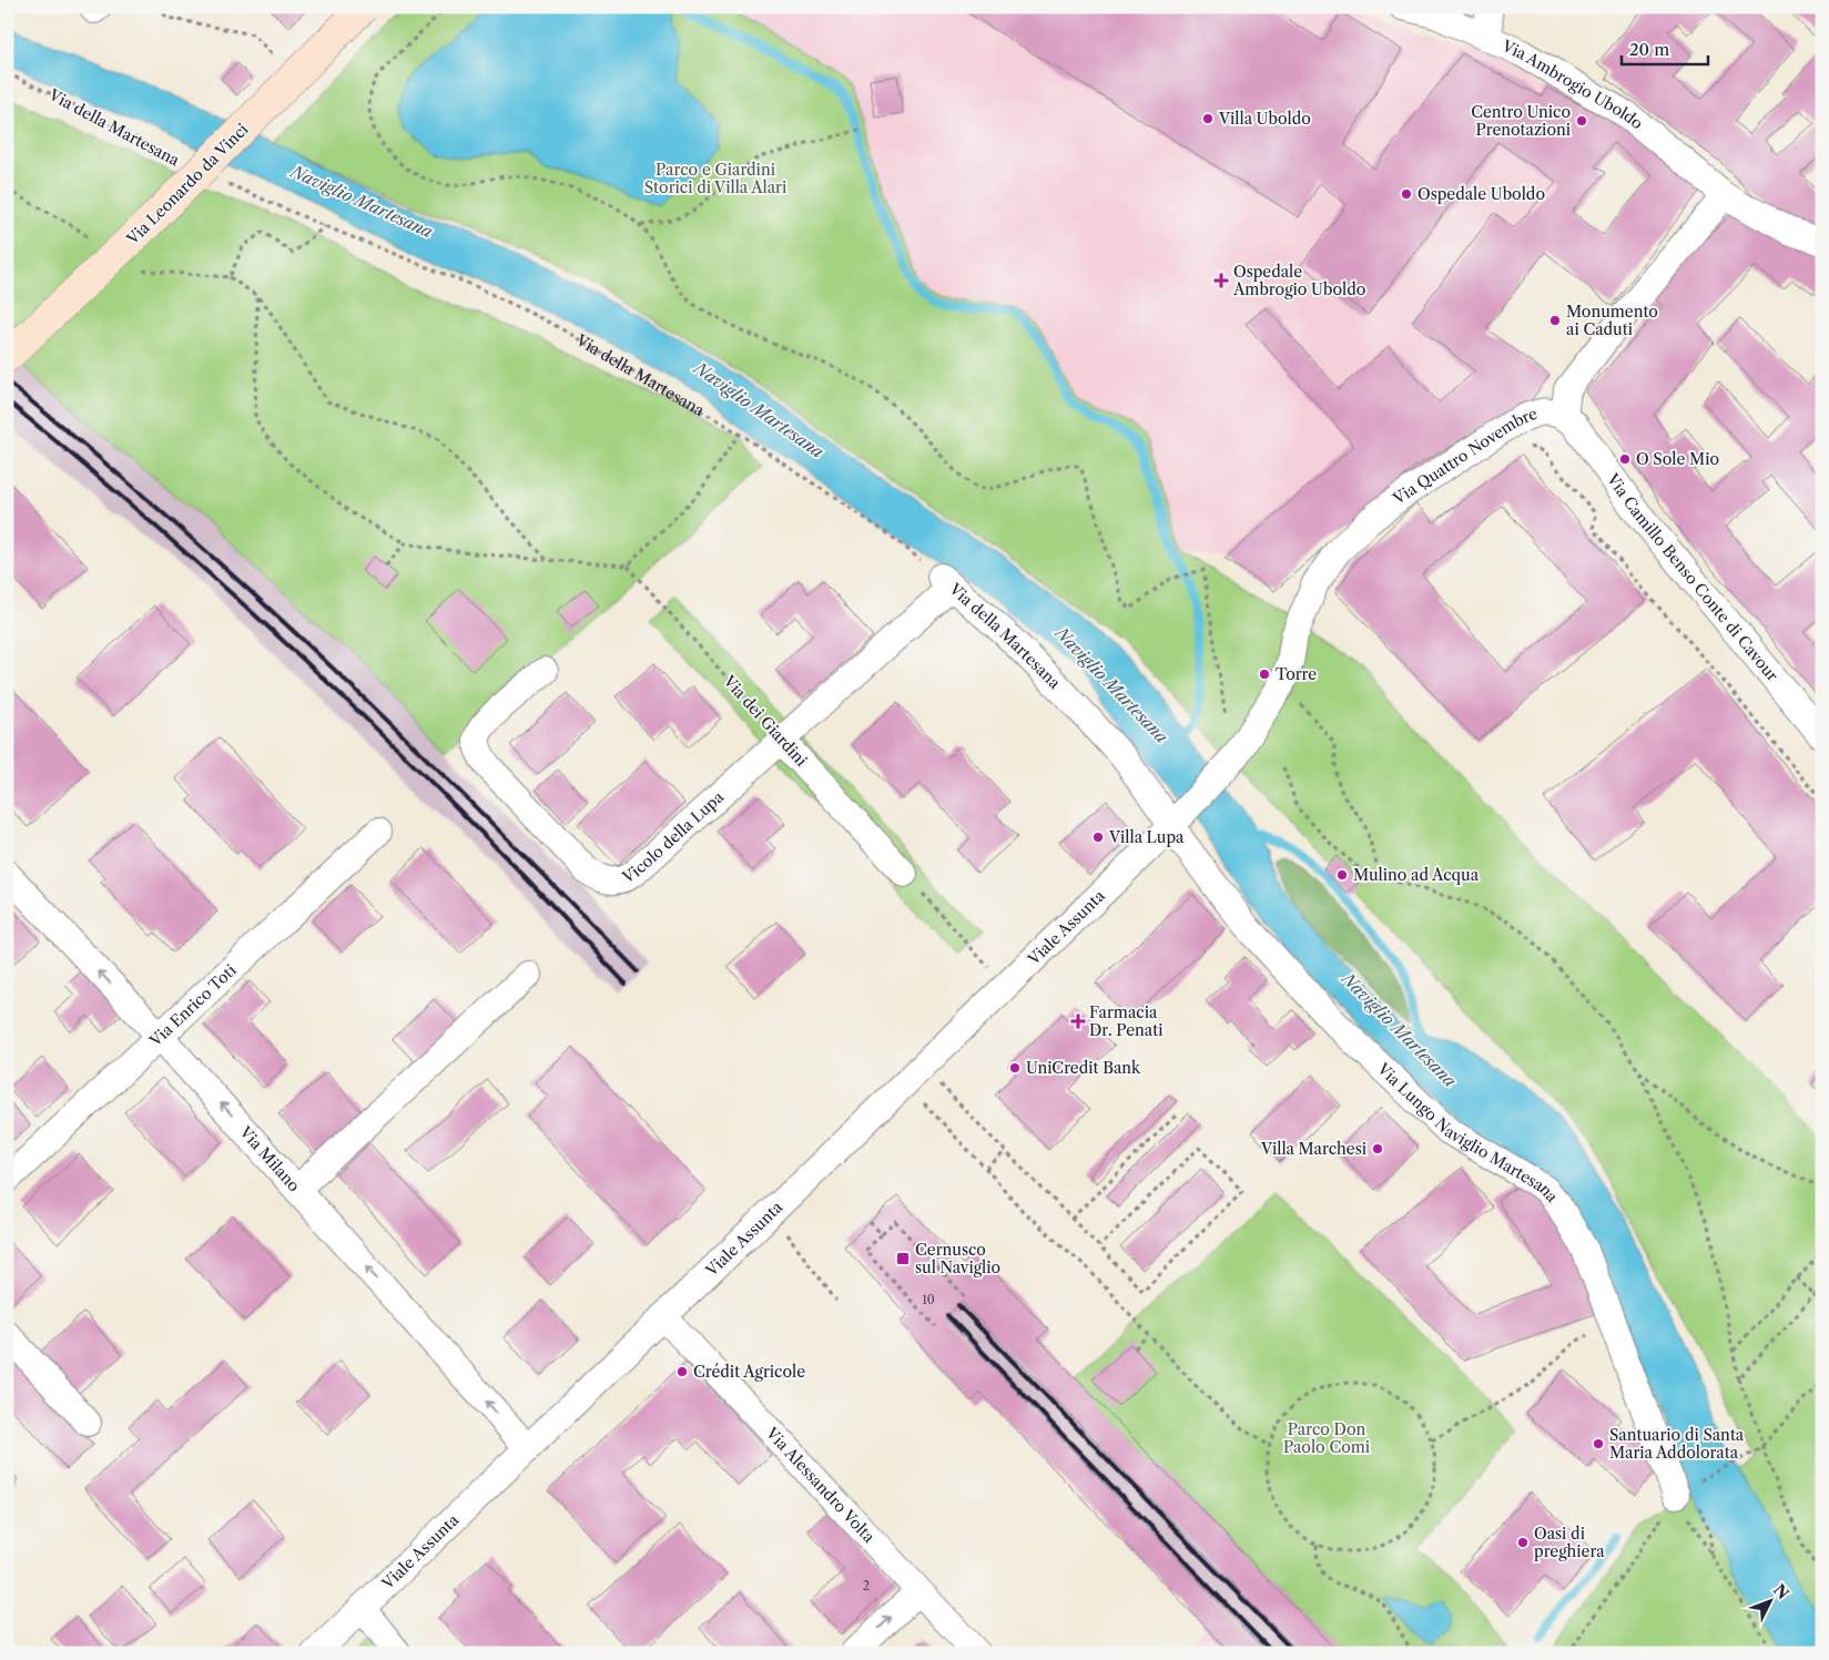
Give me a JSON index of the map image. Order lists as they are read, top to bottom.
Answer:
{
  "streets": {
    "street": [
      "Via Ambrogio Uboldo",
      "Via della Martesana",
      "Via Leonardo da Vinci",
      "Via Quattro Novembre",
      "Via Camillo Benso Conte di Cavour",
      "Via dei Giardini",
      "Vicolo della Lupa",
      "Viale Assunta",
      "Via Enrico Toti",
      "Via Lungo Naviglio Martesana",
      "Via Milano",
      "Via Alessandro Volta"
    ]
  },
  "crossings": [
    ["Via Ambrogio Uboldo", "Via Quattro Novembre"],
    ["Via della Martesana", "Vicolo della Lupa"],
    ["Via della Martesana", "Viale Assunta"],
    ["Via della Martesana", "Via Lungo Naviglio Martesana"],
    ["Via Quattro Novembre", "Via Camillo Benso Conte di Cavour"],
    ["Via Quattro Novembre", "Viale Assunta"],
    ["Via dei Giardini", "Vicolo della Lupa"],
    ["Viale Assunta", "Via Lungo Naviglio Martesana"],
    ["Viale Assunta", "Via Milano"],
    ["Viale Assunta", "Via Alessandro Volta"],
    ["Via Enrico Toti", "Via Milano"]
  ],
  "one_way": ["Via Milano"],
  "water": ["Naviglio Martesana"],
  "parks": ["Parco e Giardini Storici di Villa Alari", "Parco Don Paolo Comi"],
  "places": {
    "other": [
      "Villa Uboldo",
      "Centro Unico Prenotazioni",
      "Ospedale Uboldo",
      "Monumento ai Caduti",
      "O Sole Mio",
      "Torre",
      "Villa Lupa",
      "Mulino ad Acqua",
      "UniCredit Bank",
      "Villa Marchesi",
      "Crédit Agricole",
      "Santuario di Santa Maria Addolorata",
      "Oasi di preghiera"
    ],
    "health": ["Ospedale Ambrogio Uboldo", "Farmacia Dr. Penati"],
    "transit": ["Cernusco sul Naviglio"]
  },
  "house_numbers": ["10", "2"],
  "scale_bar": "20 m",
  "north": "top right"
}
